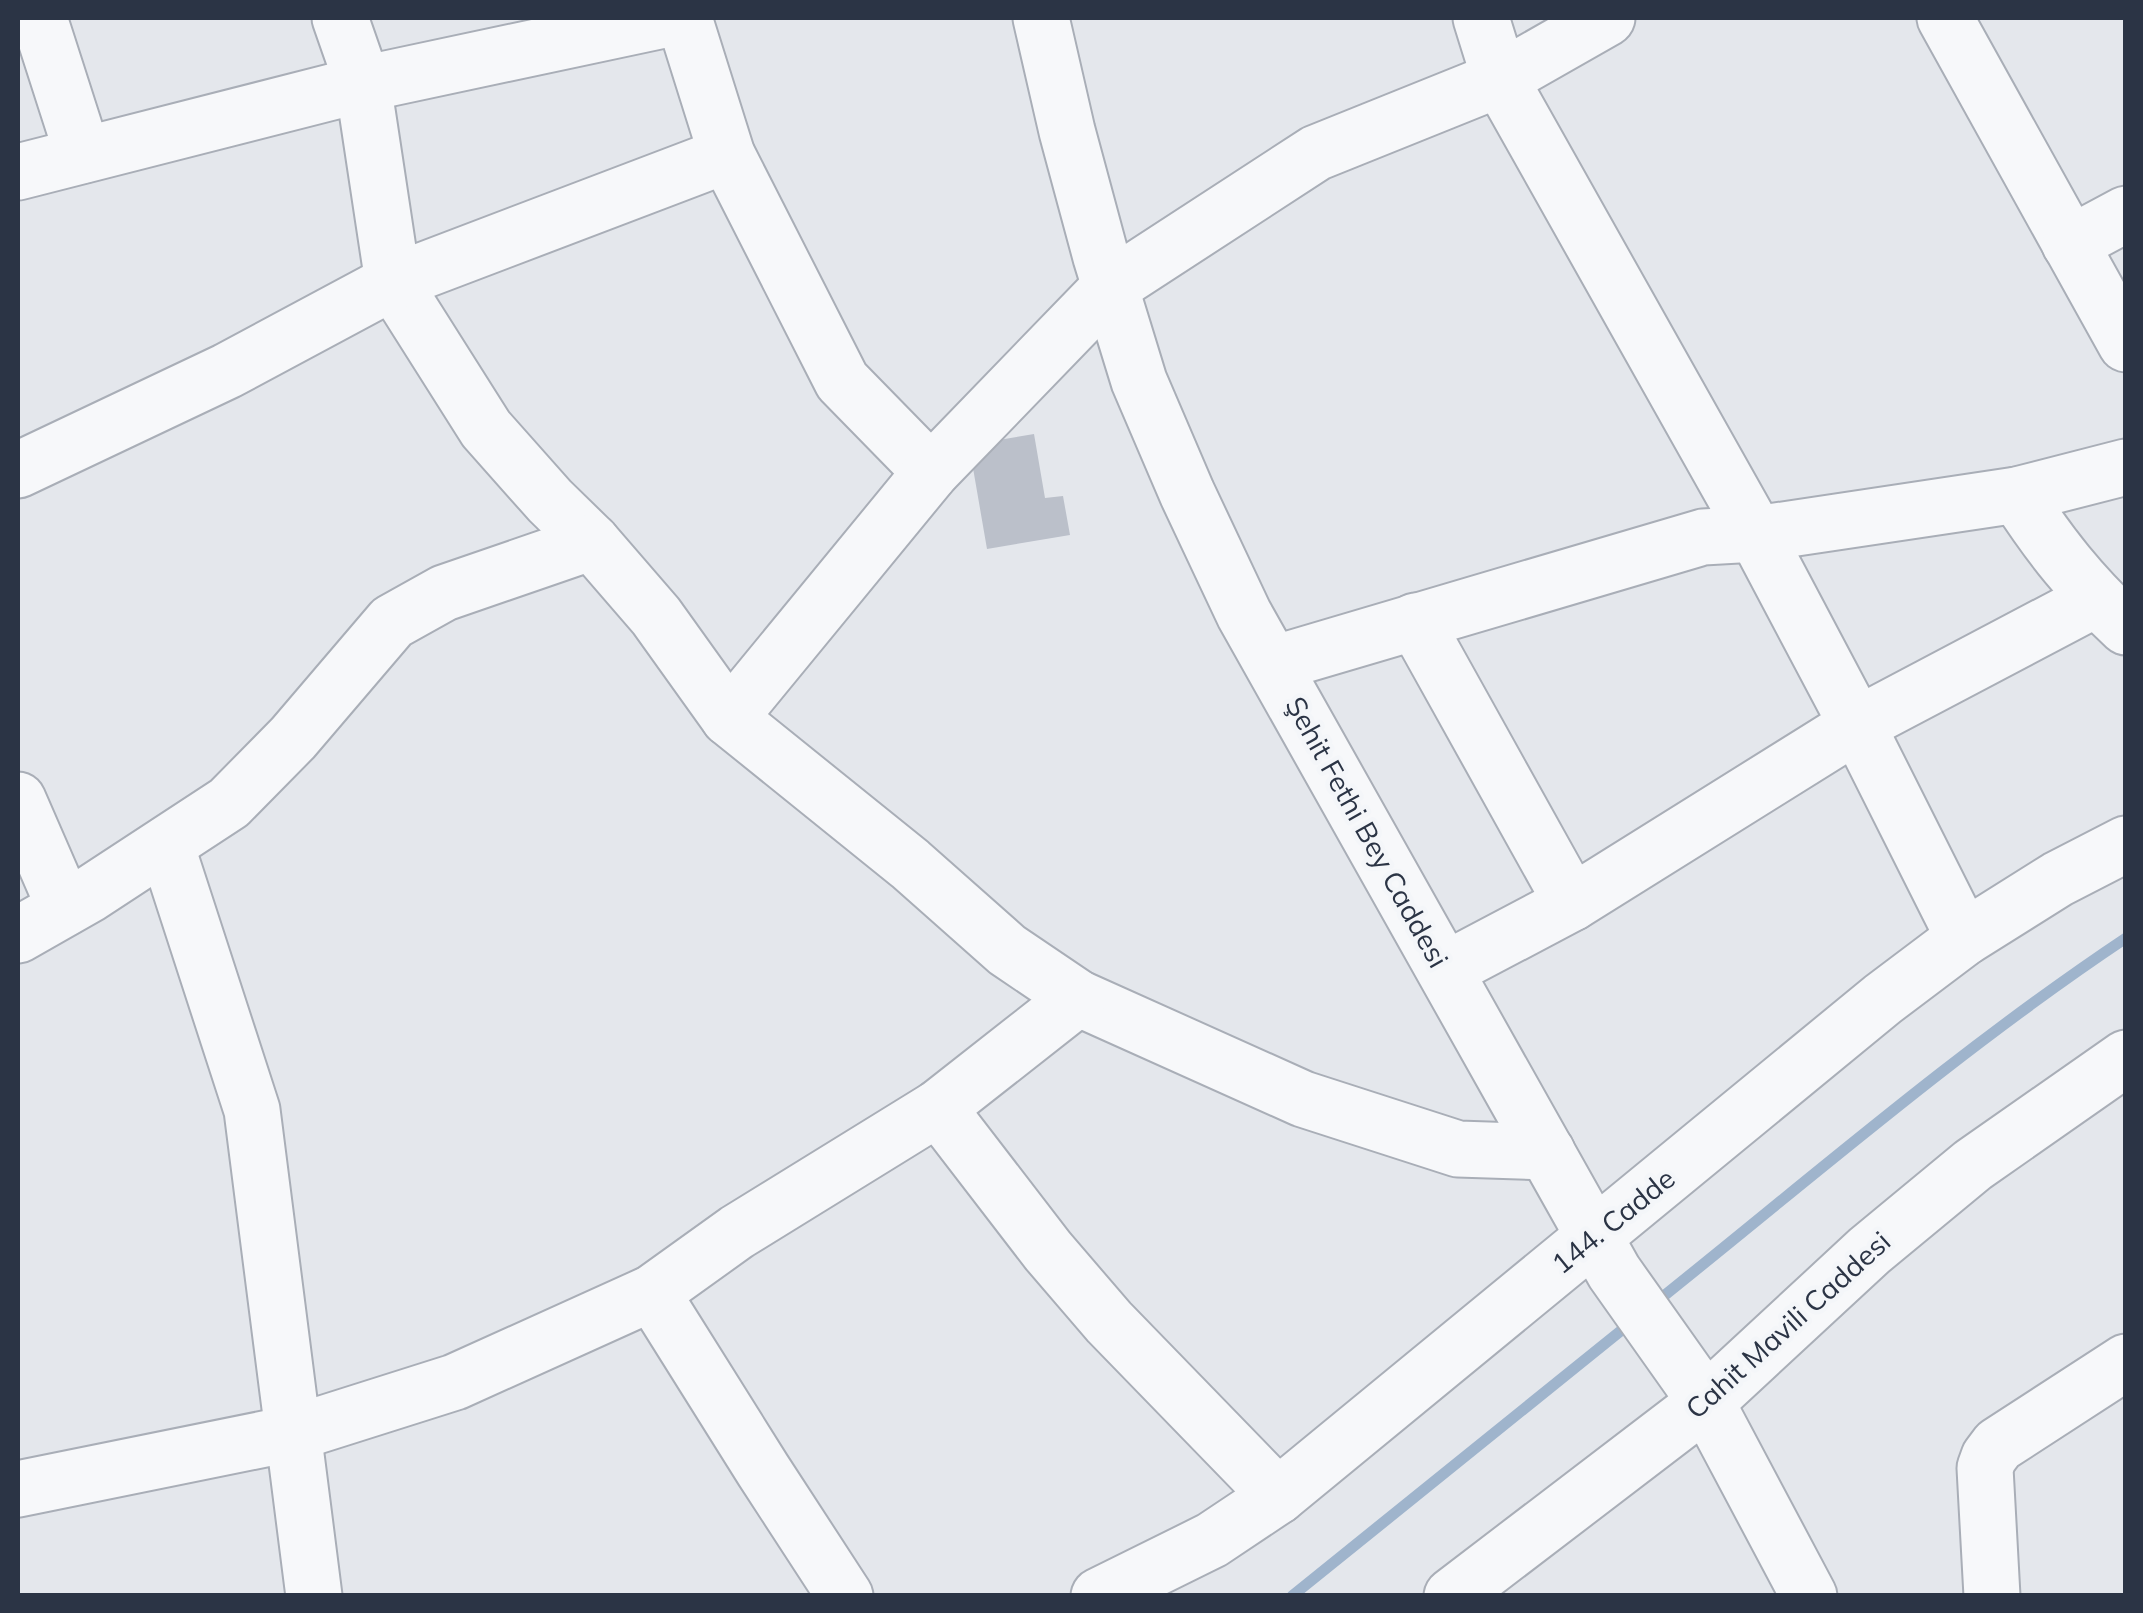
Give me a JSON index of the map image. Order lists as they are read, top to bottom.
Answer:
{
  "streets": {
    "street": ["Şehit Fethi Bey Caddesi", "144. Cadde", "Cahit Mavili Caddesi"]
  },
  "crossings": [
    ["Şehit Fethi Bey Caddesi", "144. Cadde"],
    ["Şehit Fethi Bey Caddesi", "Cahit Mavili Caddesi"]
  ]
}
